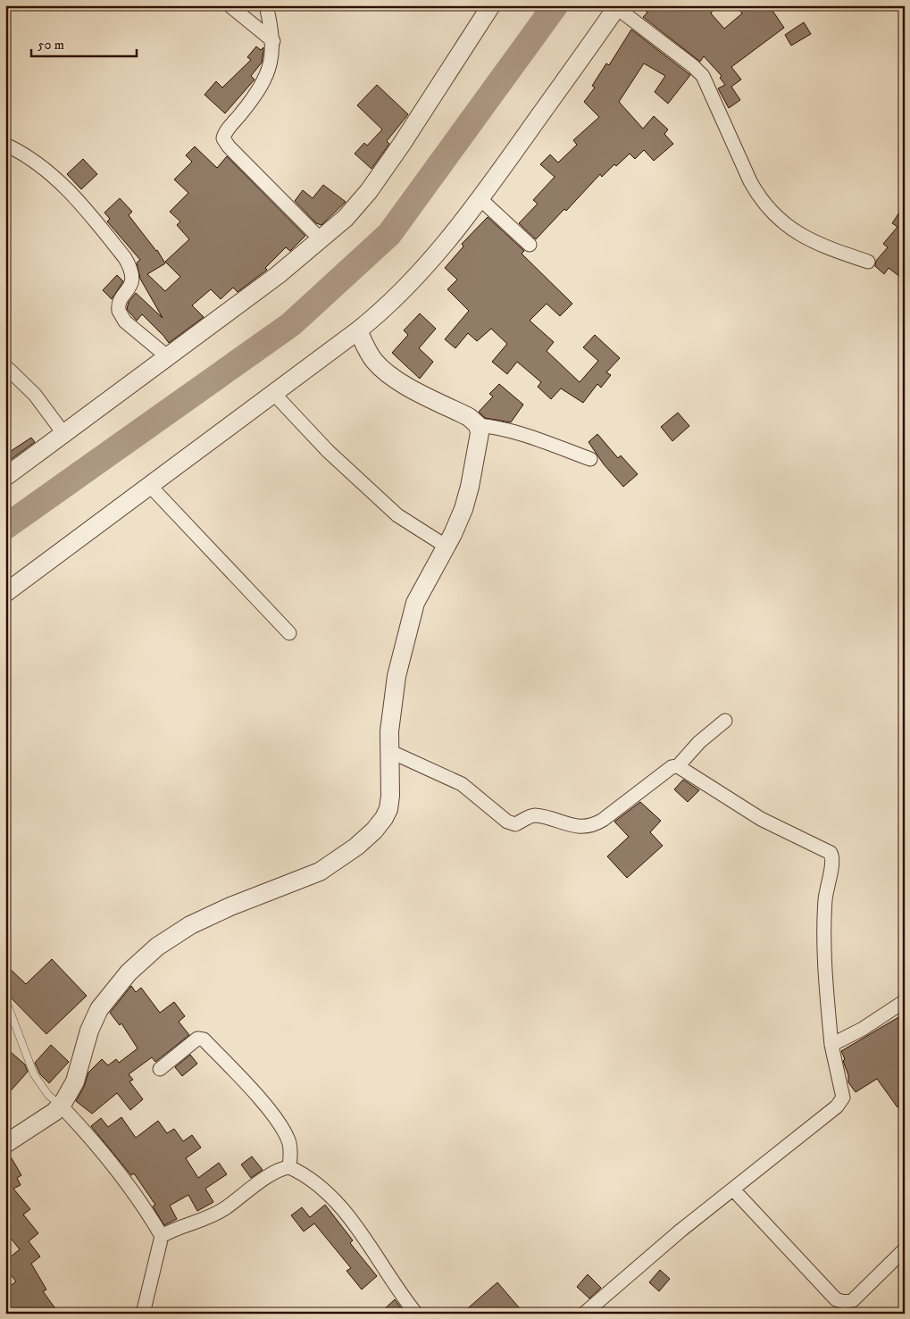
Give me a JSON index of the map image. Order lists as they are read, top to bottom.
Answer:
{
  "scale_bar": "50 m"
}
